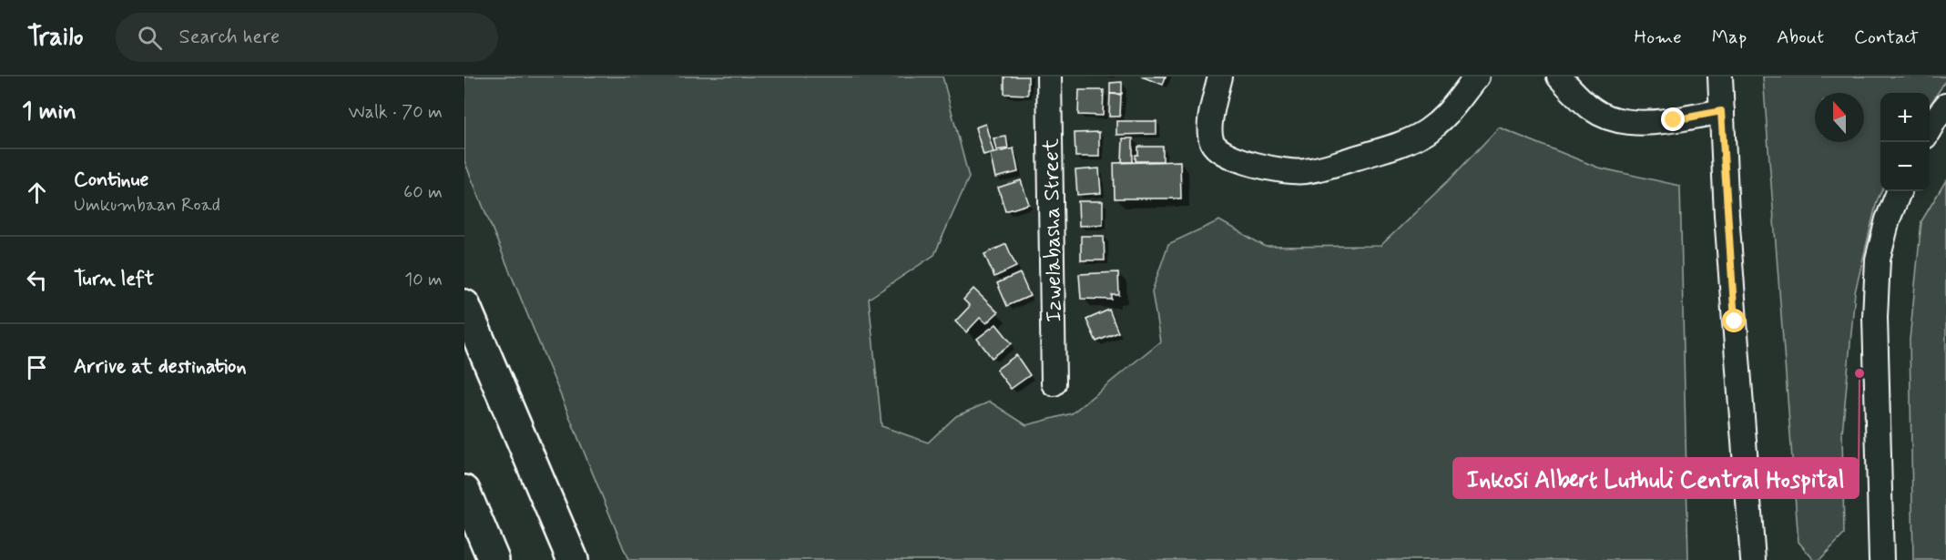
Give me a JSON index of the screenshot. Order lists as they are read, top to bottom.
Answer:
{
  "streets": {
    "street": ["Izwelabasha Street"]
  },
  "places": ["Inkosi Albert Luthuli Central Hospital"],
  "north": "top",
  "page": {
    "header": "Trailo",
    "search": "Search here",
    "nav": [
      "Home",
      "Map",
      "About",
      "Contact"
    ],
    "heading": ["1 min", "Walk · 70 m"],
    "map_buttons": ["+", "−"],
    "list": [
      ["Continue", "Umkumbaan Road", "60 m"],
      ["Turn left", "10 m"],
      "Arrive at destination"
    ]
  }
}
